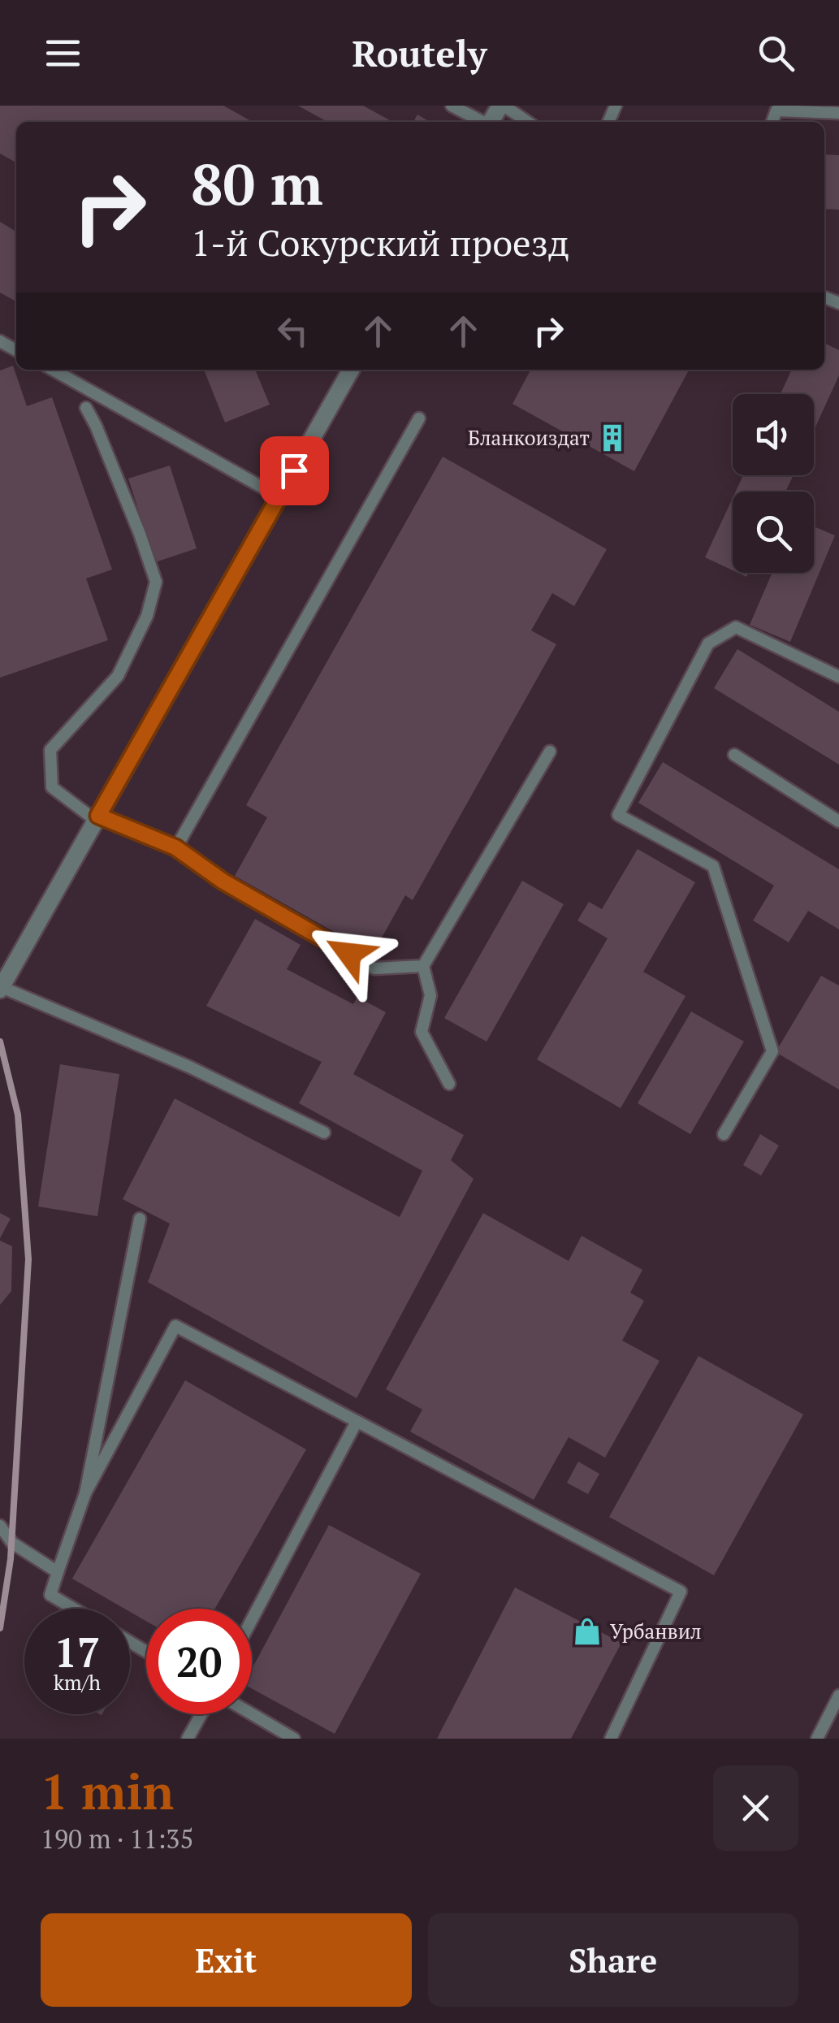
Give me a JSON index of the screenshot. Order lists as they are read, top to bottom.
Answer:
{
  "places": {
    "building": ["Бланкоиздат"],
    "shop": ["Урбанвил"]
  },
  "page": {
    "header": "Routely",
    "turn": ["80 m", "1-й Сокурский проезд"],
    "speed": "17 km/h",
    "limit": "20",
    "heading": ["1 min", "190 m · 11:35"],
    "buttons": ["Exit", "Share"]
  }
}
